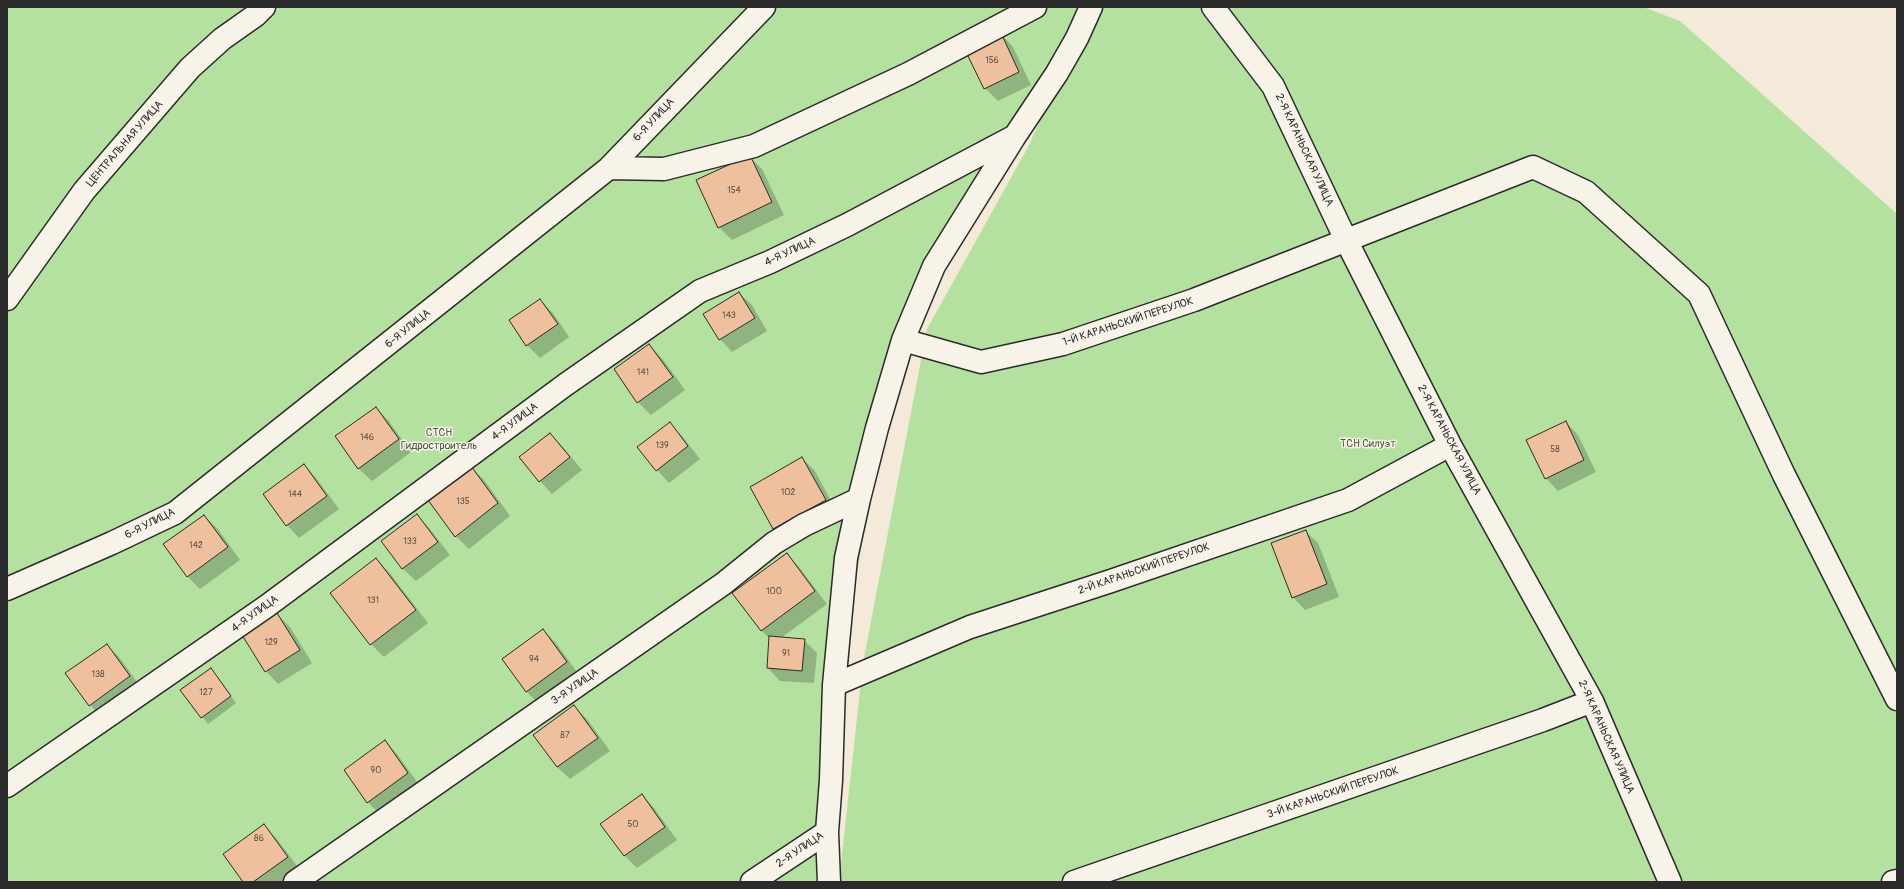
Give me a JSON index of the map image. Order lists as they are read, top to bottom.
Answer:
{
  "streets": {
    "street": [
      "6-Я УЛИЦА",
      "ЦЕНТРАЛЬНАЯ УЛИЦА",
      "2-Я КАРАНЬСКАЯ УЛИЦА",
      "4-Я УЛИЦА",
      "1-Й КАРАНЬСКИЙ ПЕРЕУЛОК",
      "2-Й КАРАНЬСКИЙ ПЕРЕУЛОК",
      "3-Я УЛИЦА",
      "3-Й КАРАНЬСКИЙ ПЕРЕУЛОК",
      "2-Я УЛИЦА"
    ]
  },
  "crossings": [
    ["2-Я КАРАНЬСКАЯ УЛИЦА", "1-Й КАРАНЬСКИЙ ПЕРЕУЛОК"],
    ["2-Я КАРАНЬСКАЯ УЛИЦА", "2-Й КАРАНЬСКИЙ ПЕРЕУЛОК"],
    ["2-Я КАРАНЬСКАЯ УЛИЦА", "3-Й КАРАНЬСКИЙ ПЕРЕУЛОК"]
  ],
  "parks": ["СТСН Гидростроитель", "ТСН Силуэт"],
  "house_numbers": [
    "156",
    "154",
    "143",
    "141",
    "146",
    "139",
    "58",
    "102",
    "144",
    "135",
    "133",
    "142",
    "100",
    "131",
    "129",
    "91",
    "94",
    "138",
    "127",
    "87",
    "90",
    "50",
    "86"
  ]
}
